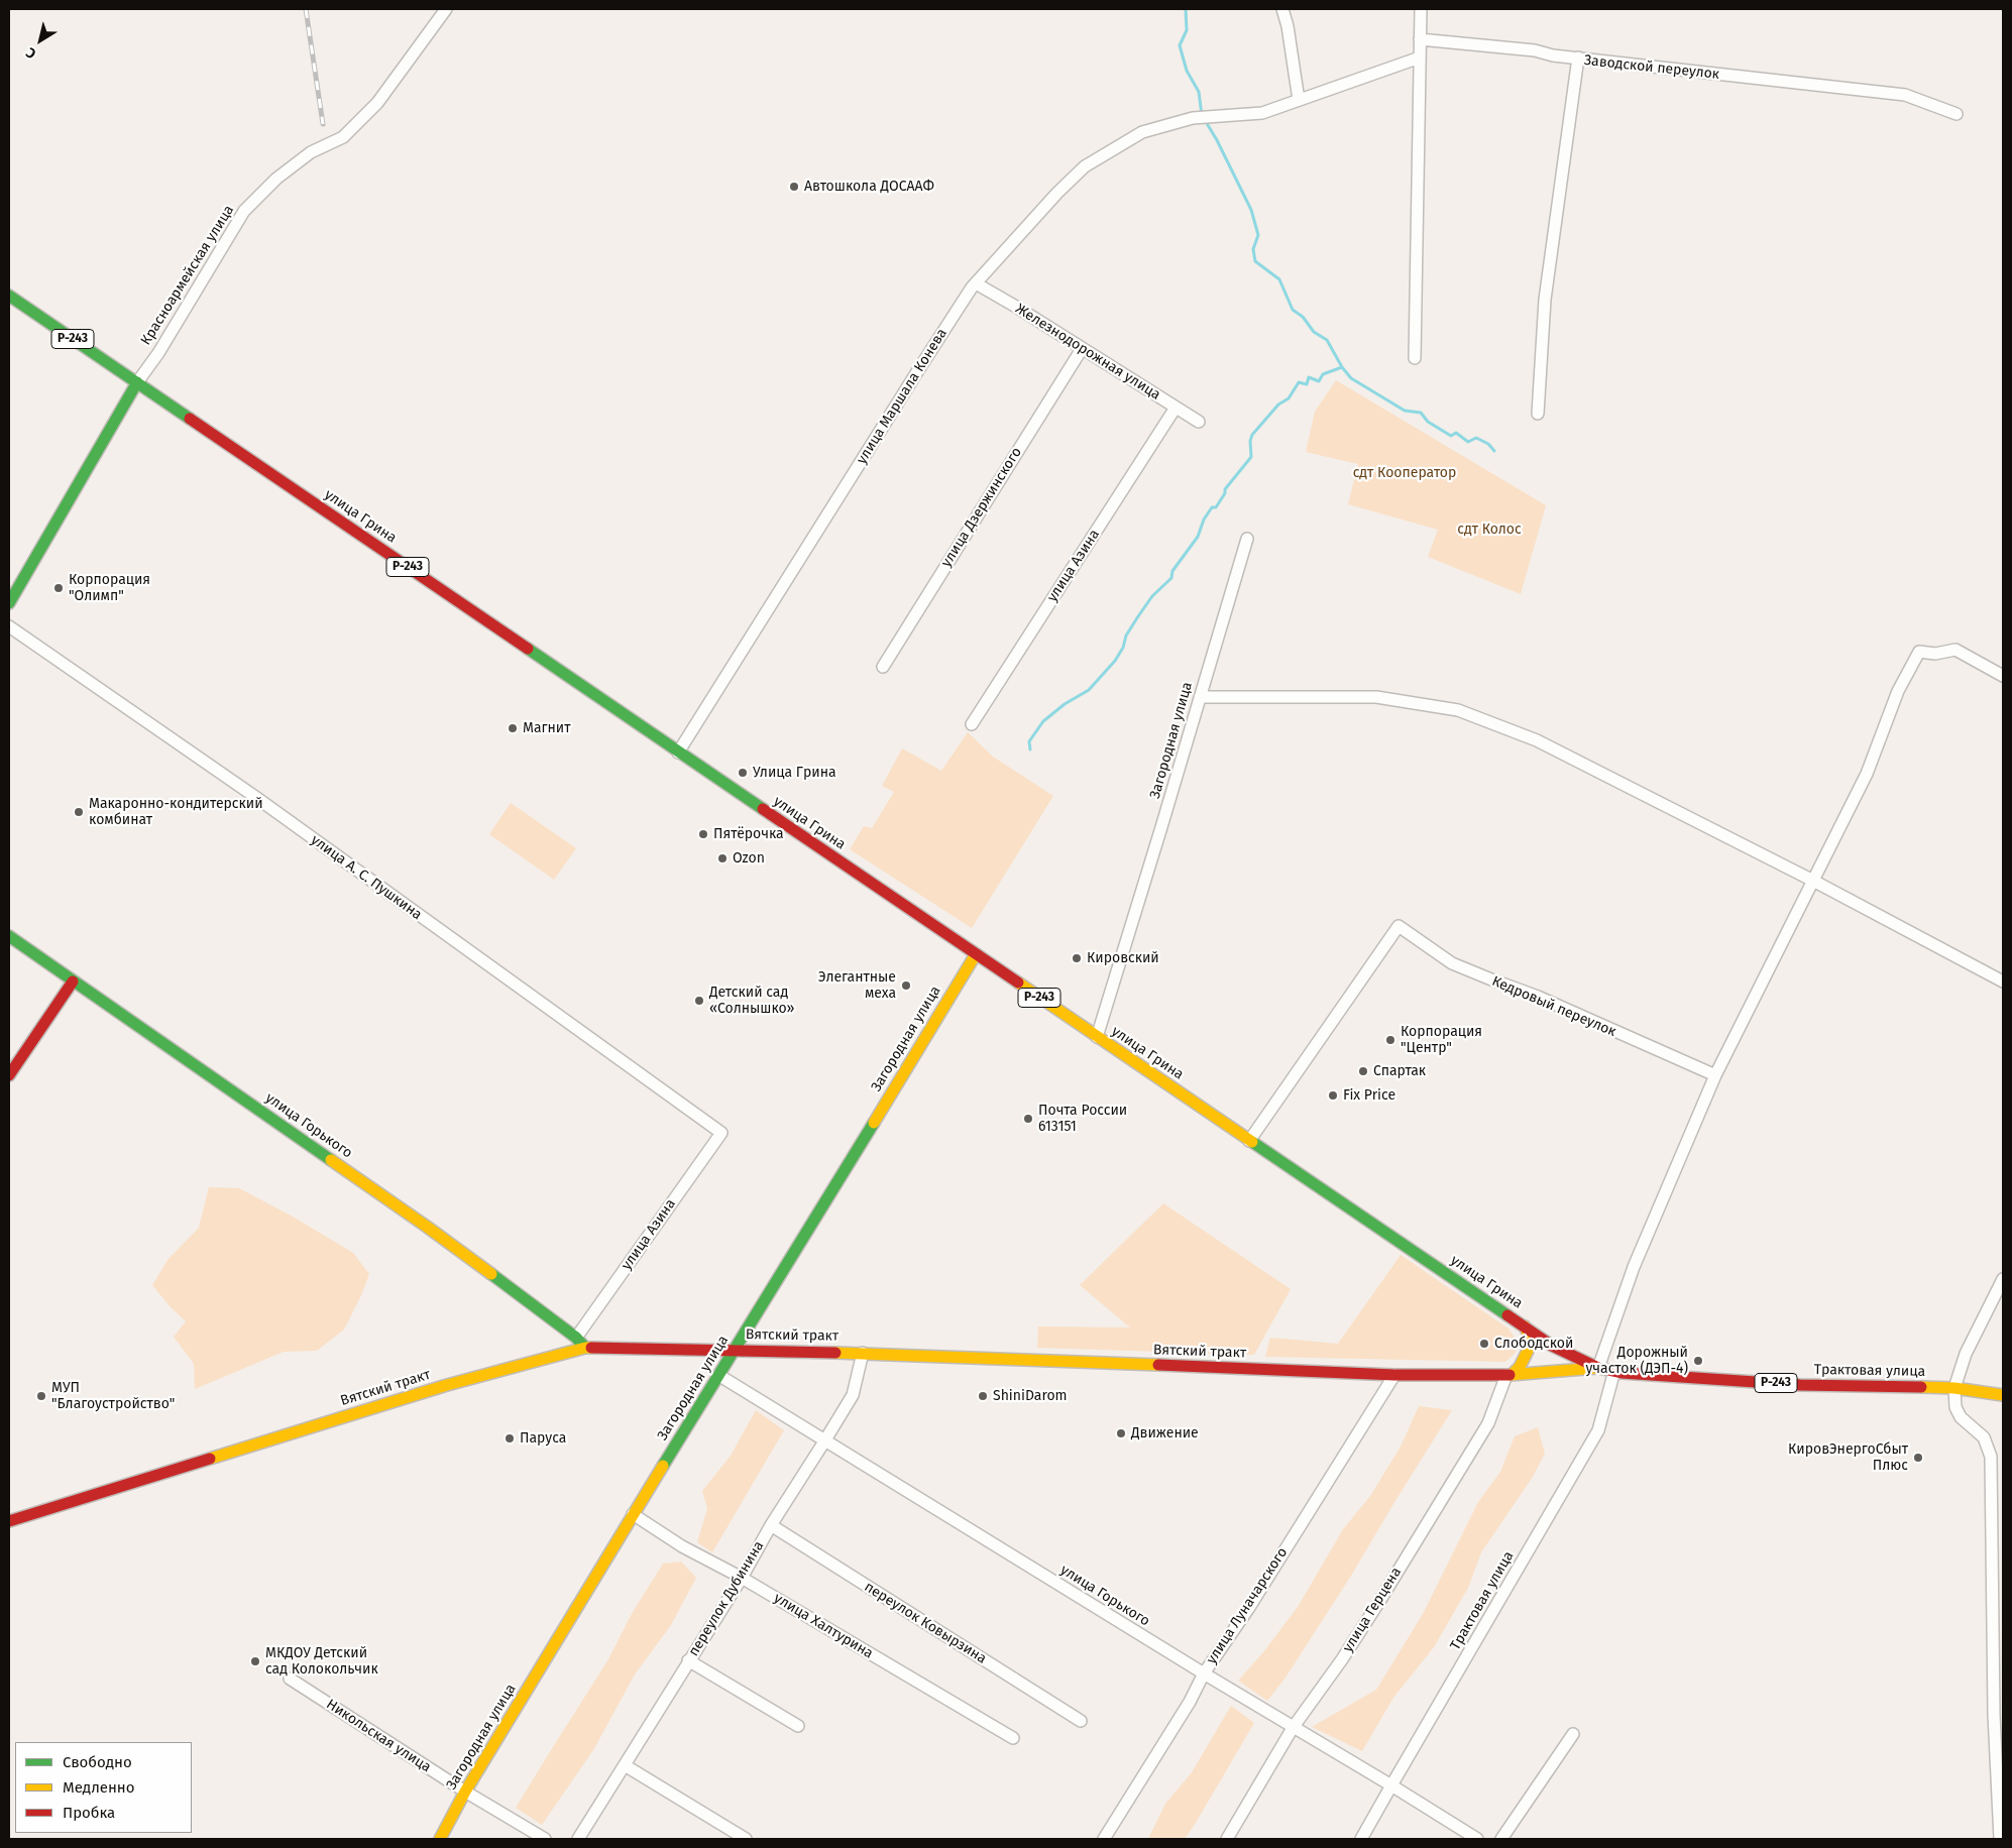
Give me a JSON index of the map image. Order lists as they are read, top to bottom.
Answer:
{
  "streets": {
    "main road": [
      "Красноармейская улица",
      "Р-243",
      "улица Грина",
      "Загородная улица",
      "улица Горького",
      "Вятский тракт",
      "Трактовая улица"
    ],
    "street": [
      "Заводской переулок",
      "Железнодорожная улица",
      "улица Маршала Конева",
      "улица Дзержинского",
      "улица Азина",
      "улица А. С. Пушкина",
      "Кедровый переулок",
      "переулок Дубинина",
      "улица Луначарского",
      "улица Герцена",
      "переулок Ковырзина",
      "улица Халтурина",
      "Никольская улица"
    ]
  },
  "crossings": [
    ["Красноармейская улица", "улица Грина"],
    ["Железнодорожная улица", "улица Маршала Конева"],
    ["Железнодорожная улица", "улица Дзержинского"],
    ["Железнодорожная улица", "улица Азина"],
    ["улица Маршала Конева", "улица Грина"],
    ["улица Грина", "Загородная улица"],
    ["улица Грина", "Кедровый переулок"],
    ["улица Грина", "Вятский тракт"],
    ["улица Грина", "Трактовая улица"],
    ["улица Азина", "улица А. С. Пушкина"],
    ["улица Азина", "улица Горького"],
    ["Загородная улица", "улица Горького"],
    ["Загородная улица", "Вятский тракт"],
    ["Загородная улица", "улица Халтурина"],
    ["Загородная улица", "Никольская улица"],
    ["улица Горького", "Вятский тракт"],
    ["улица Горького", "Трактовая улица"],
    ["улица Горького", "переулок Дубинина"],
    ["улица Горького", "улица Луначарского"],
    ["улица Горького", "улица Герцена"],
    ["Вятский тракт", "Трактовая улица"],
    ["Вятский тракт", "переулок Дубинина"],
    ["Вятский тракт", "улица Луначарского"],
    ["Вятский тракт", "улица Герцена"],
    ["переулок Дубинина", "переулок Ковырзина"],
    ["переулок Дубинина", "улица Халтурина"]
  ],
  "parks": ["сдт Кооператор", "сдт Колос"],
  "places": [
    "Автошкола ДОСААФ",
    "Корпорация \"Олимп\"",
    "Магнит",
    "Улица Грина",
    "Макаронно-кондитерский комбинат",
    "Пятёрочка",
    "Ozon",
    "Кировский",
    "Элегантные меха",
    "Детский сад «Солнышко»",
    "Корпорация \"Центр\"",
    "Спартак",
    "Fix Price",
    "Почта России 613151",
    "Слободской",
    "Дорожный участок (ДЭП-4)",
    "МУП \"Благоустройство\"",
    "ShiniDarom",
    "Движение",
    "Паруса",
    "КировЭнергоСбыт Плюс",
    "МКДОУ Детский сад Колокольчик"
  ],
  "legend": ["Свободно", "Медленно", "Пробка"],
  "north": "bottom left"
}
